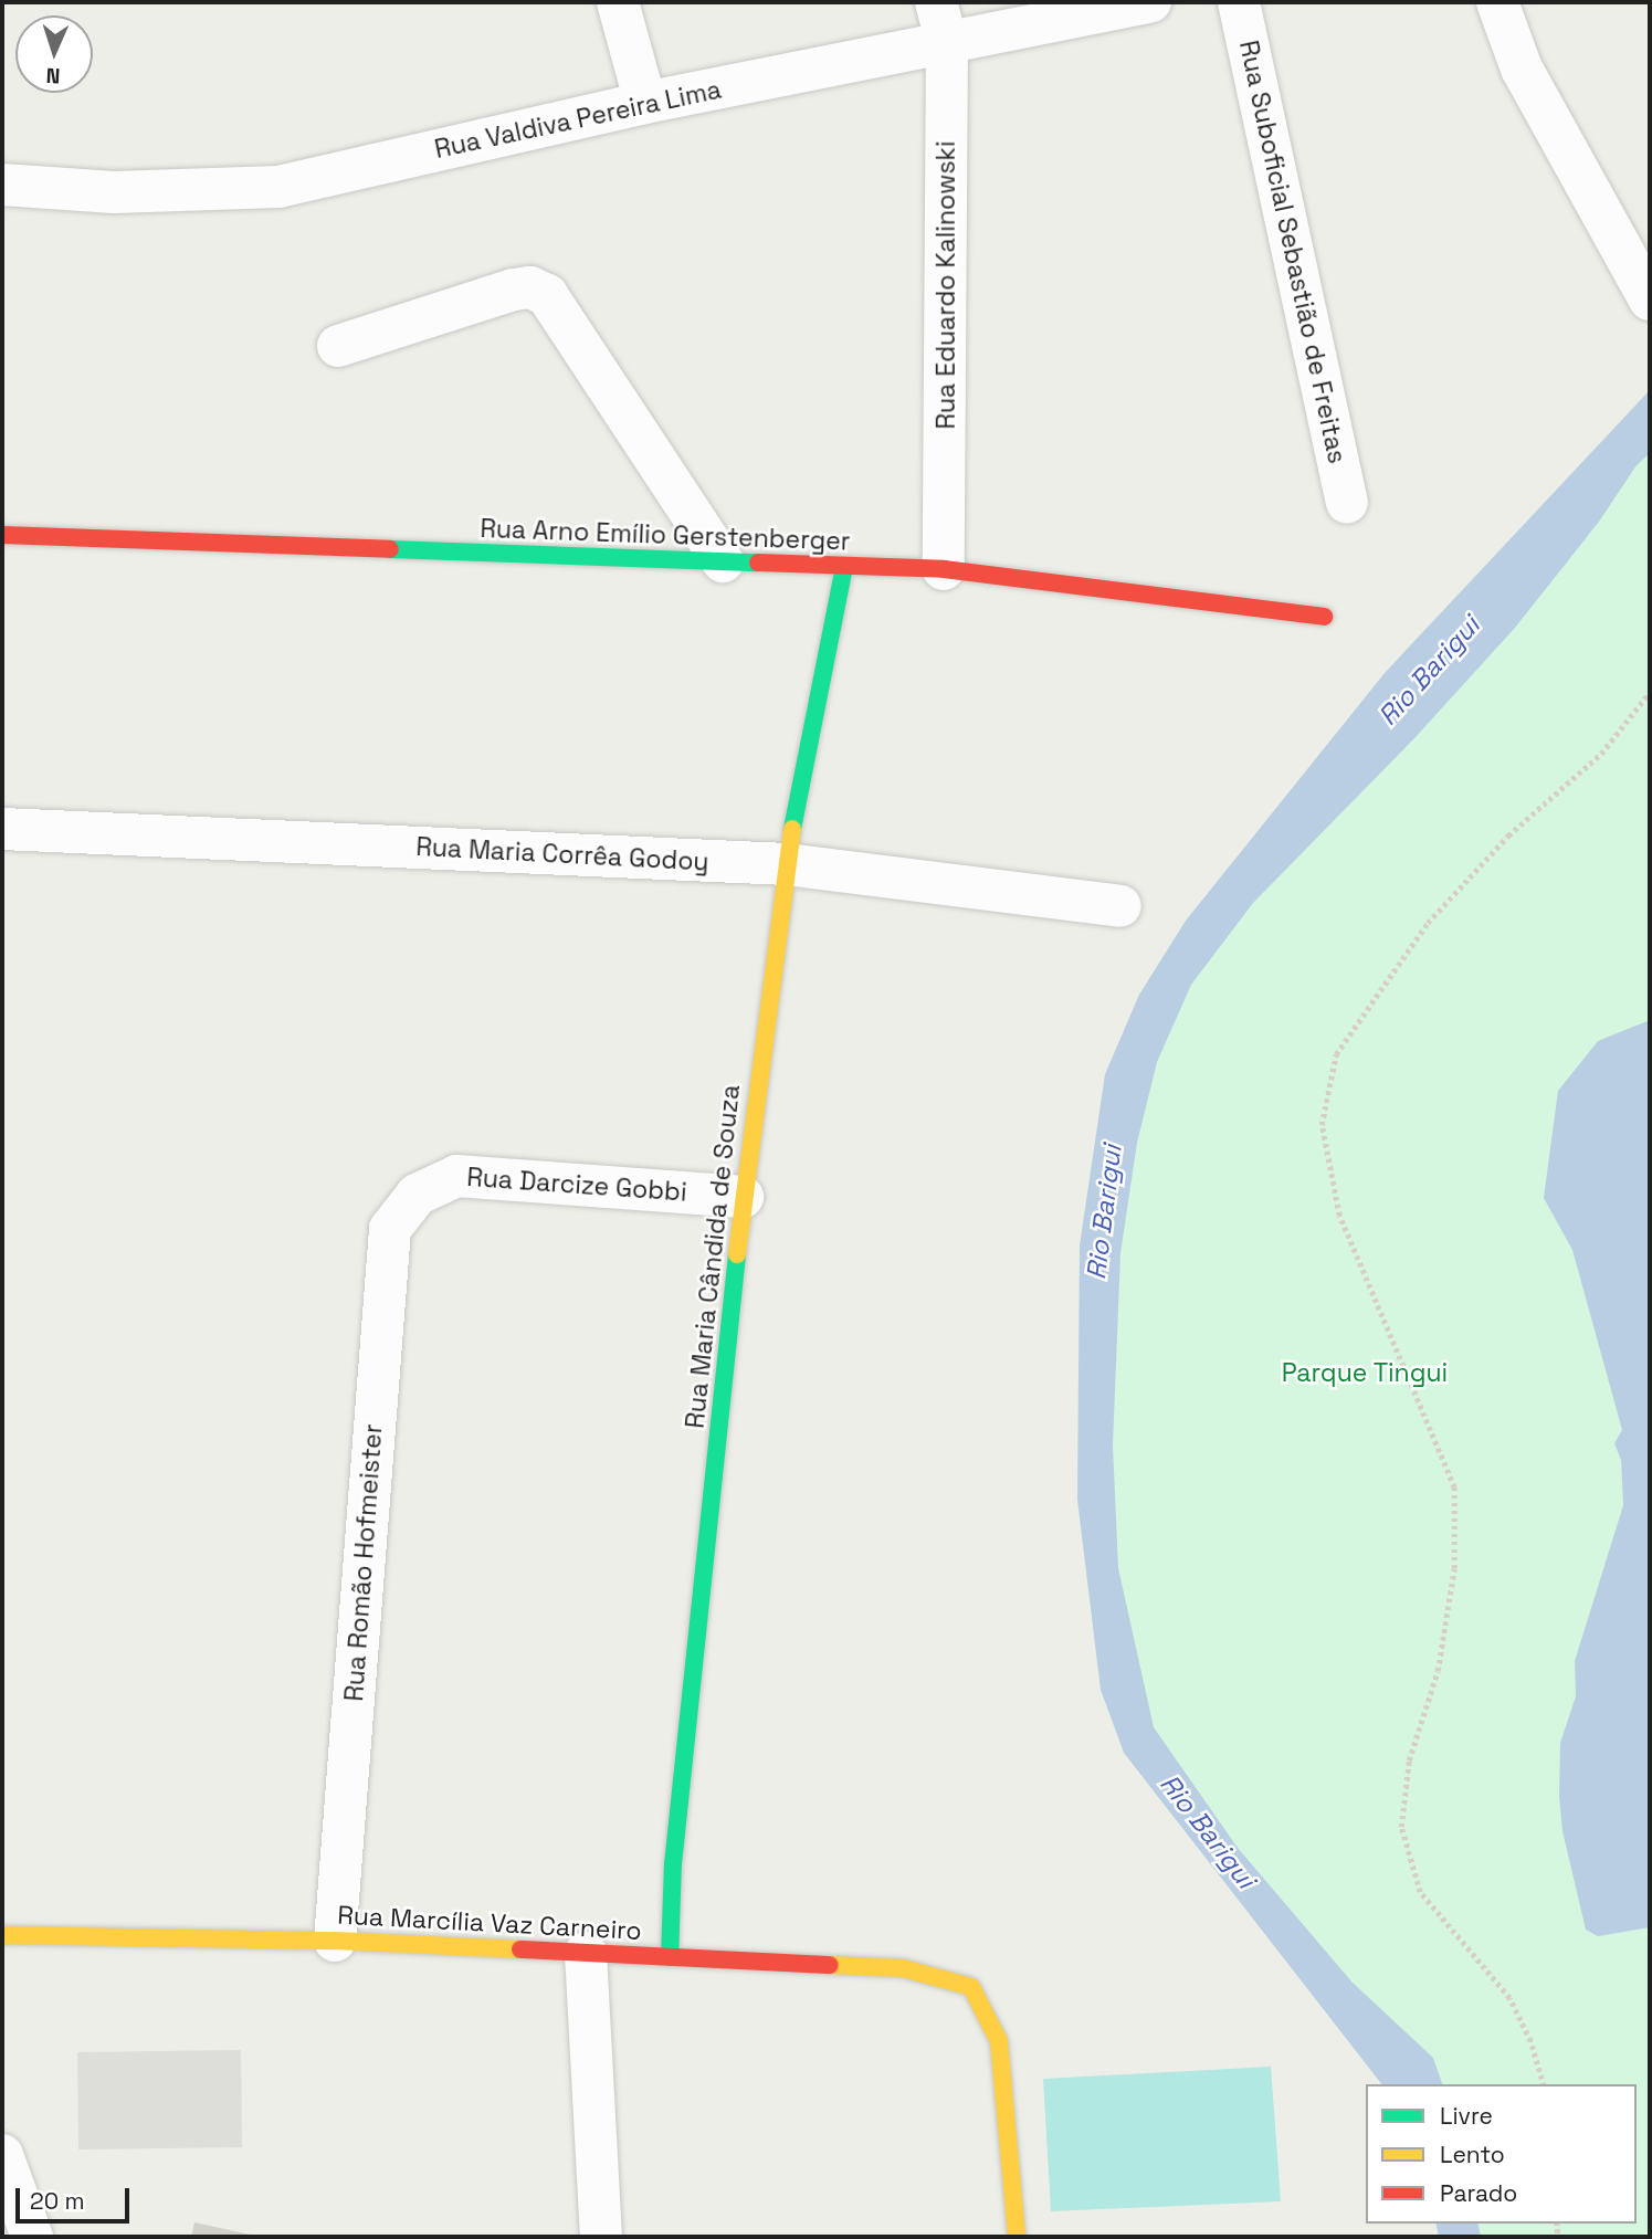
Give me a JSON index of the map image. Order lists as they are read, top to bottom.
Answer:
{
  "streets": {
    "street": [
      "Rua Valdiva Pereira Lima",
      "Rua Suboficial Sebastião de Freitas",
      "Rua Eduardo Kalinowski",
      "Rua Arno Emílio Gerstenberger",
      "Rua Maria Corrêa Godoy",
      "Rua Darcize Gobbi",
      "Rua Maria Cândida de Souza",
      "Rua Romão Hofmeister",
      "Rua Marcília Vaz Carneiro"
    ]
  },
  "crossings": [
    ["Rua Valdiva Pereira Lima", "Rua Eduardo Kalinowski"],
    ["Rua Eduardo Kalinowski", "Rua Arno Emílio Gerstenberger"],
    ["Rua Arno Emílio Gerstenberger", "Rua Maria Cândida de Souza"],
    ["Rua Maria Corrêa Godoy", "Rua Maria Cândida de Souza"],
    ["Rua Darcize Gobbi", "Rua Maria Cândida de Souza"],
    ["Rua Darcize Gobbi", "Rua Romão Hofmeister"],
    ["Rua Maria Cândida de Souza", "Rua Marcília Vaz Carneiro"],
    ["Rua Romão Hofmeister", "Rua Marcília Vaz Carneiro"]
  ],
  "water": ["Rio Barigui"],
  "parks": ["Parque Tingui"],
  "legend": ["Livre", "Lento", "Parado"],
  "scale_bar": "20 m",
  "north": "bottom"
}
